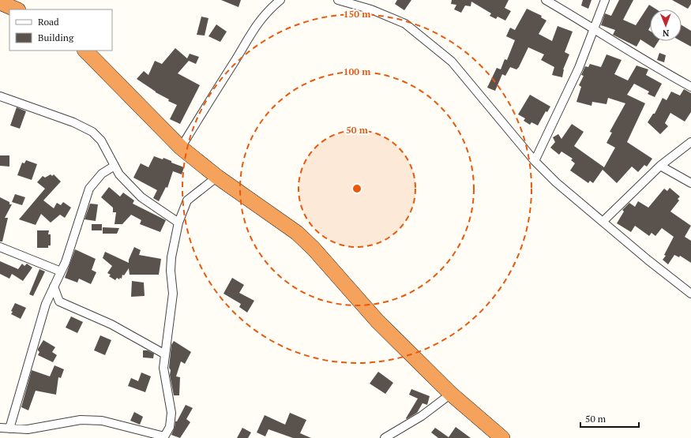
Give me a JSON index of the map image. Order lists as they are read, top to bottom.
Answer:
{
  "legend": ["Road", "Building"],
  "scale_bar": "50 m",
  "north": "bottom",
  "rings": ["150 m", "100 m", "50 m"]
}
